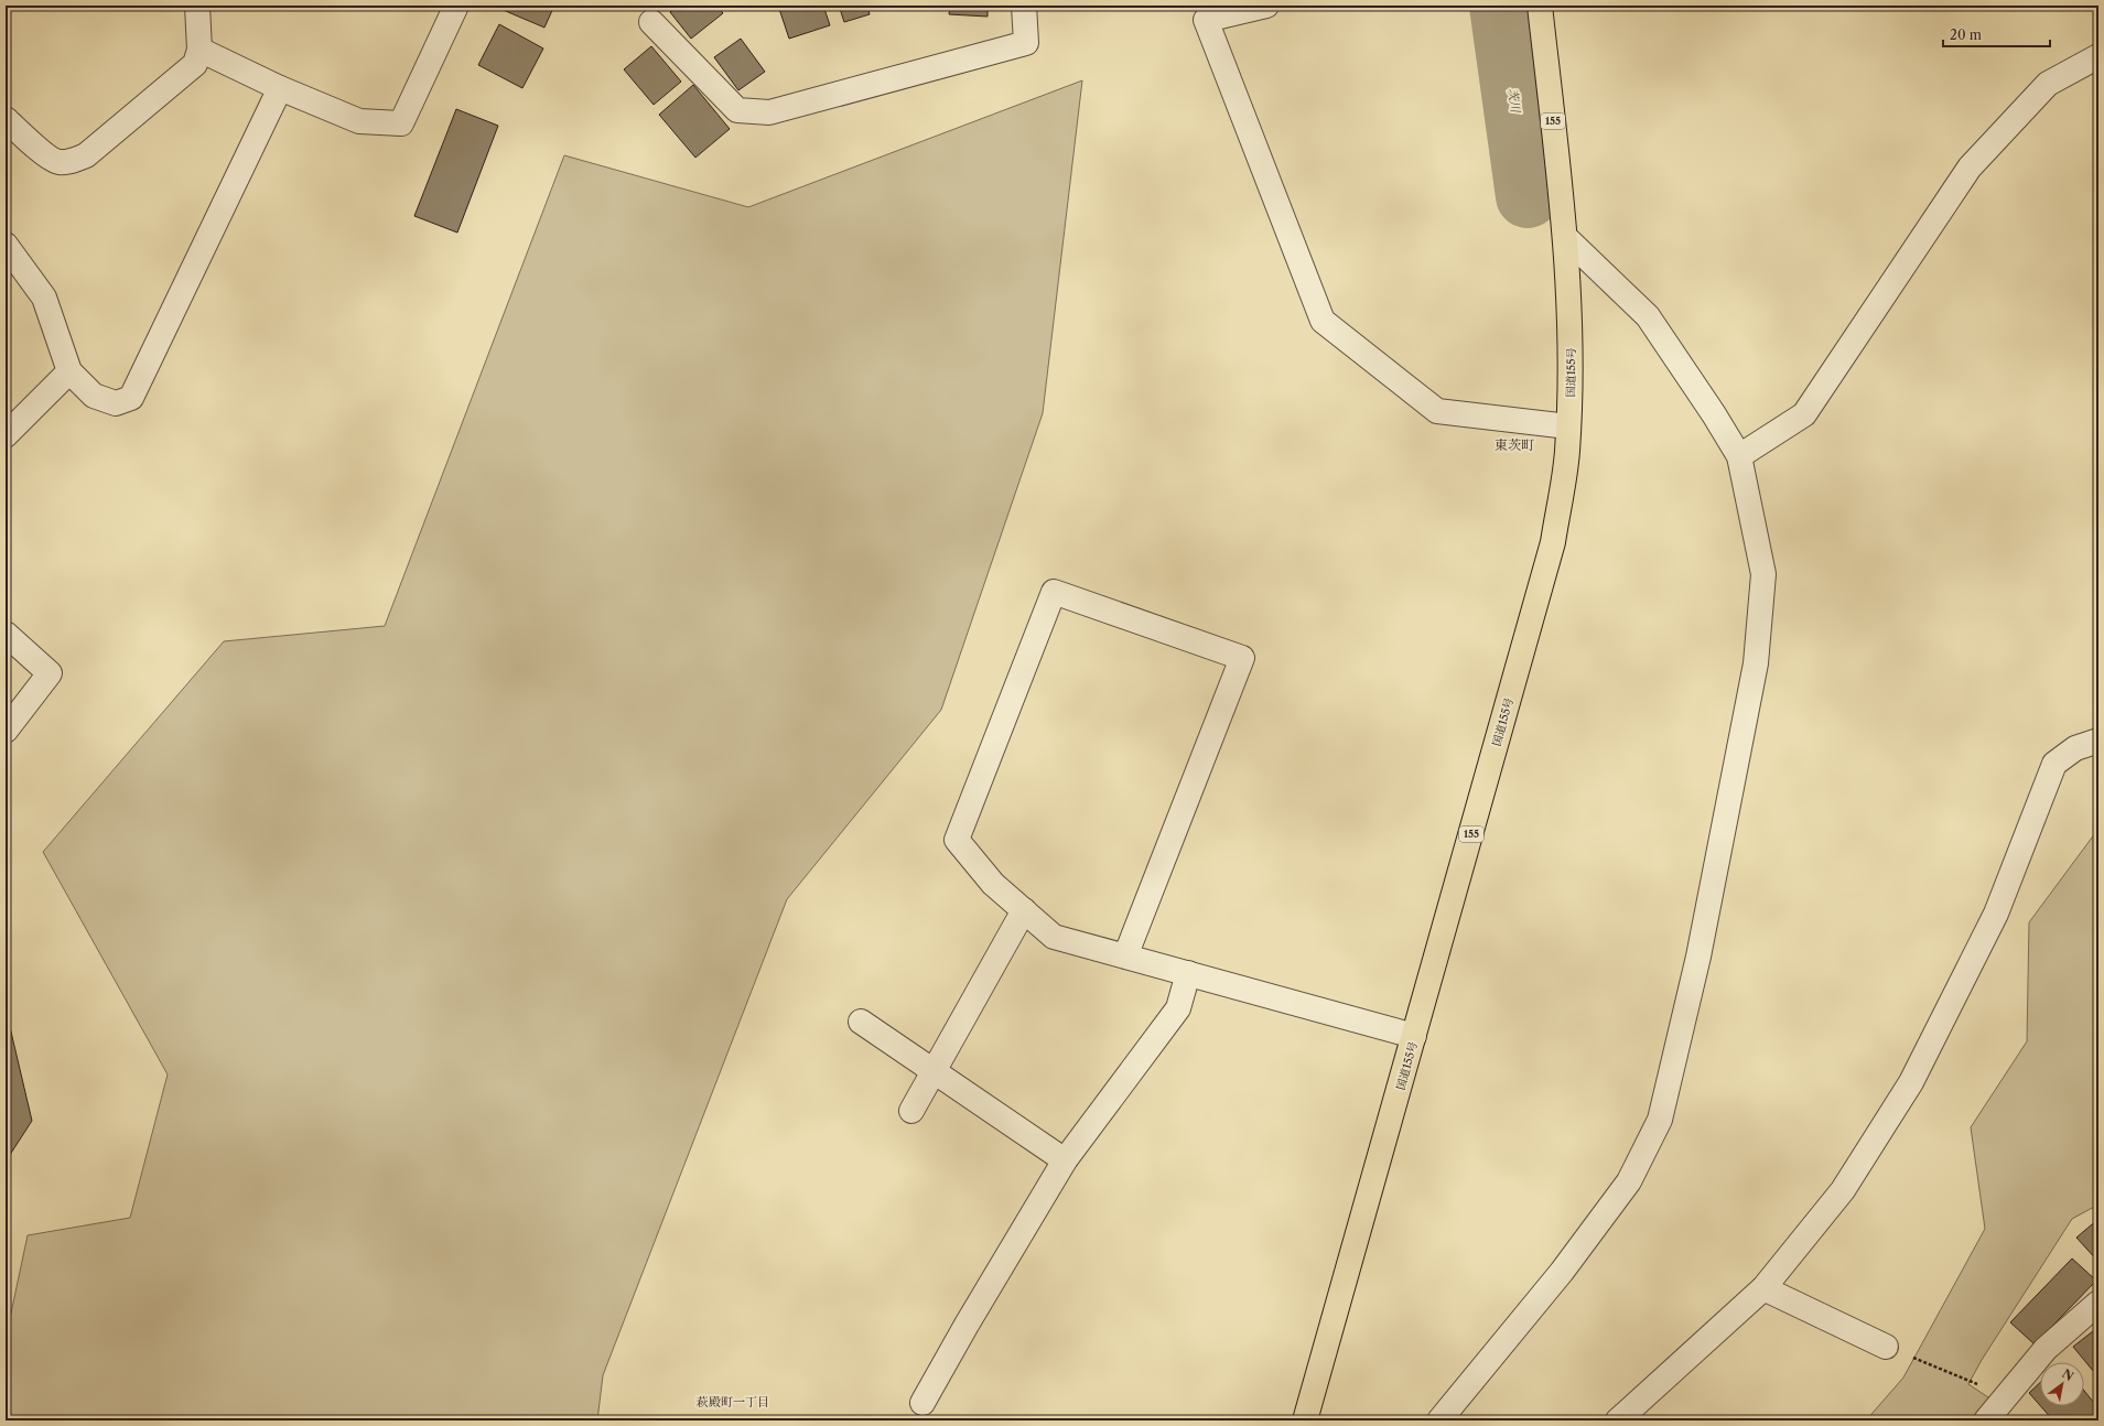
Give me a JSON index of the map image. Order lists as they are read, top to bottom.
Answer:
{
  "streets": {
    "highway": ["155", "国道155号"]
  },
  "districts": ["東茨町", "萩殿町一丁目"],
  "water": ["茨川"],
  "scale_bar": "20 m",
  "north": "top right"
}
